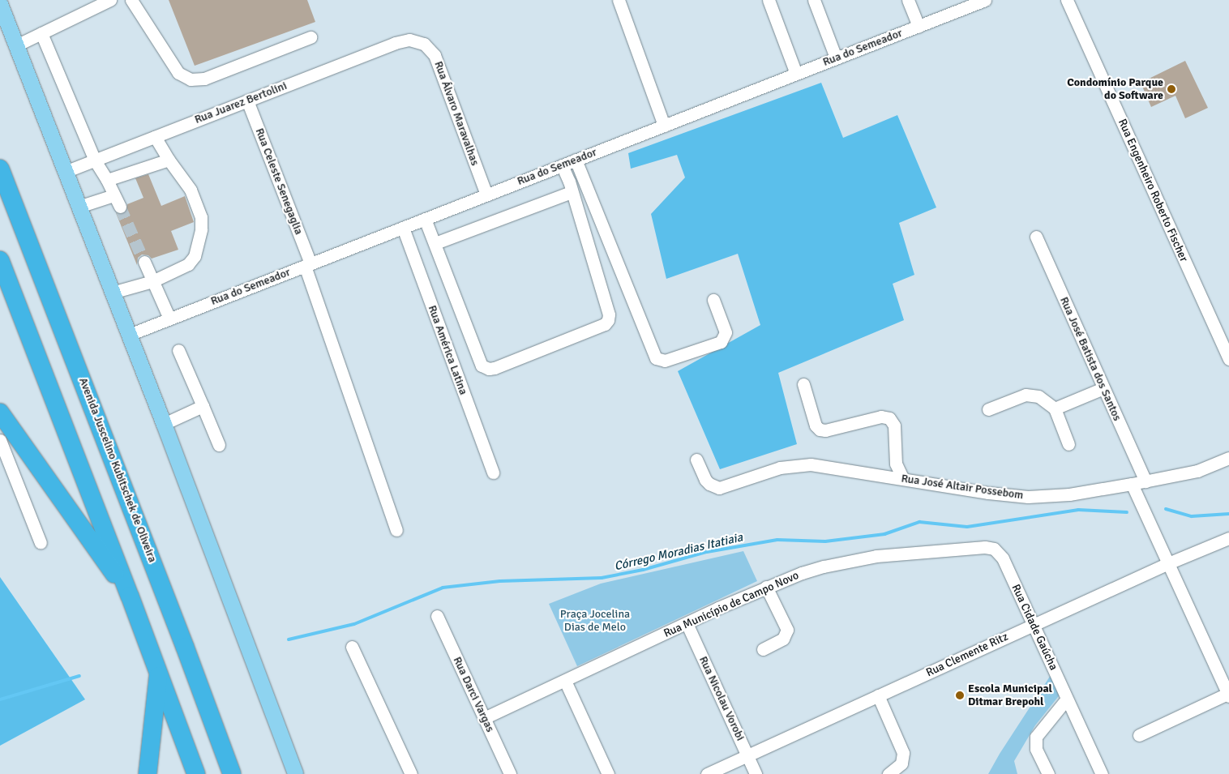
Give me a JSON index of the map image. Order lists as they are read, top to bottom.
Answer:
{
  "streets": {
    "highway": ["Avenida Juscelino Kubitschek de Oliveira"],
    "street": [
      "Rua do Semeador",
      "Rua Juarez Bertolini",
      "Rua Álvaro Maravalhas",
      "Rua Celeste Senegaglia",
      "Rua Engenheiro Roberto Fischer",
      "Rua América Latina",
      "Rua José Batista dos Santos",
      "Rua José Altair Possebom",
      "Rua Município de Campo Novo",
      "Rua Cidade Gaúcha",
      "Rua Clemente Ritz",
      "Rua Darci Vargas",
      "Rua Nicolau Vorobi"
    ]
  },
  "crossings": [
    ["Rua do Semeador", "Rua Álvaro Maravalhas"],
    ["Rua do Semeador", "Rua Celeste Senegaglia"],
    ["Rua do Semeador", "Rua América Latina"],
    ["Rua Juarez Bertolini", "Rua Álvaro Maravalhas"],
    ["Rua Juarez Bertolini", "Rua Celeste Senegaglia"],
    ["Rua José Batista dos Santos", "Rua José Altair Possebom"],
    ["Rua Município de Campo Novo", "Rua Cidade Gaúcha"],
    ["Rua Município de Campo Novo", "Rua Darci Vargas"],
    ["Rua Município de Campo Novo", "Rua Nicolau Vorobi"],
    ["Rua Cidade Gaúcha", "Rua Clemente Ritz"],
    ["Rua Clemente Ritz", "Rua Nicolau Vorobi"]
  ],
  "water": ["Córrego Moradias Itatiaia"],
  "parks": ["Praça Jocelina Dias de Melo"],
  "places": ["Condomínio Parque do Software", "Escola Municipal Ditmar Brepohl"]
}
